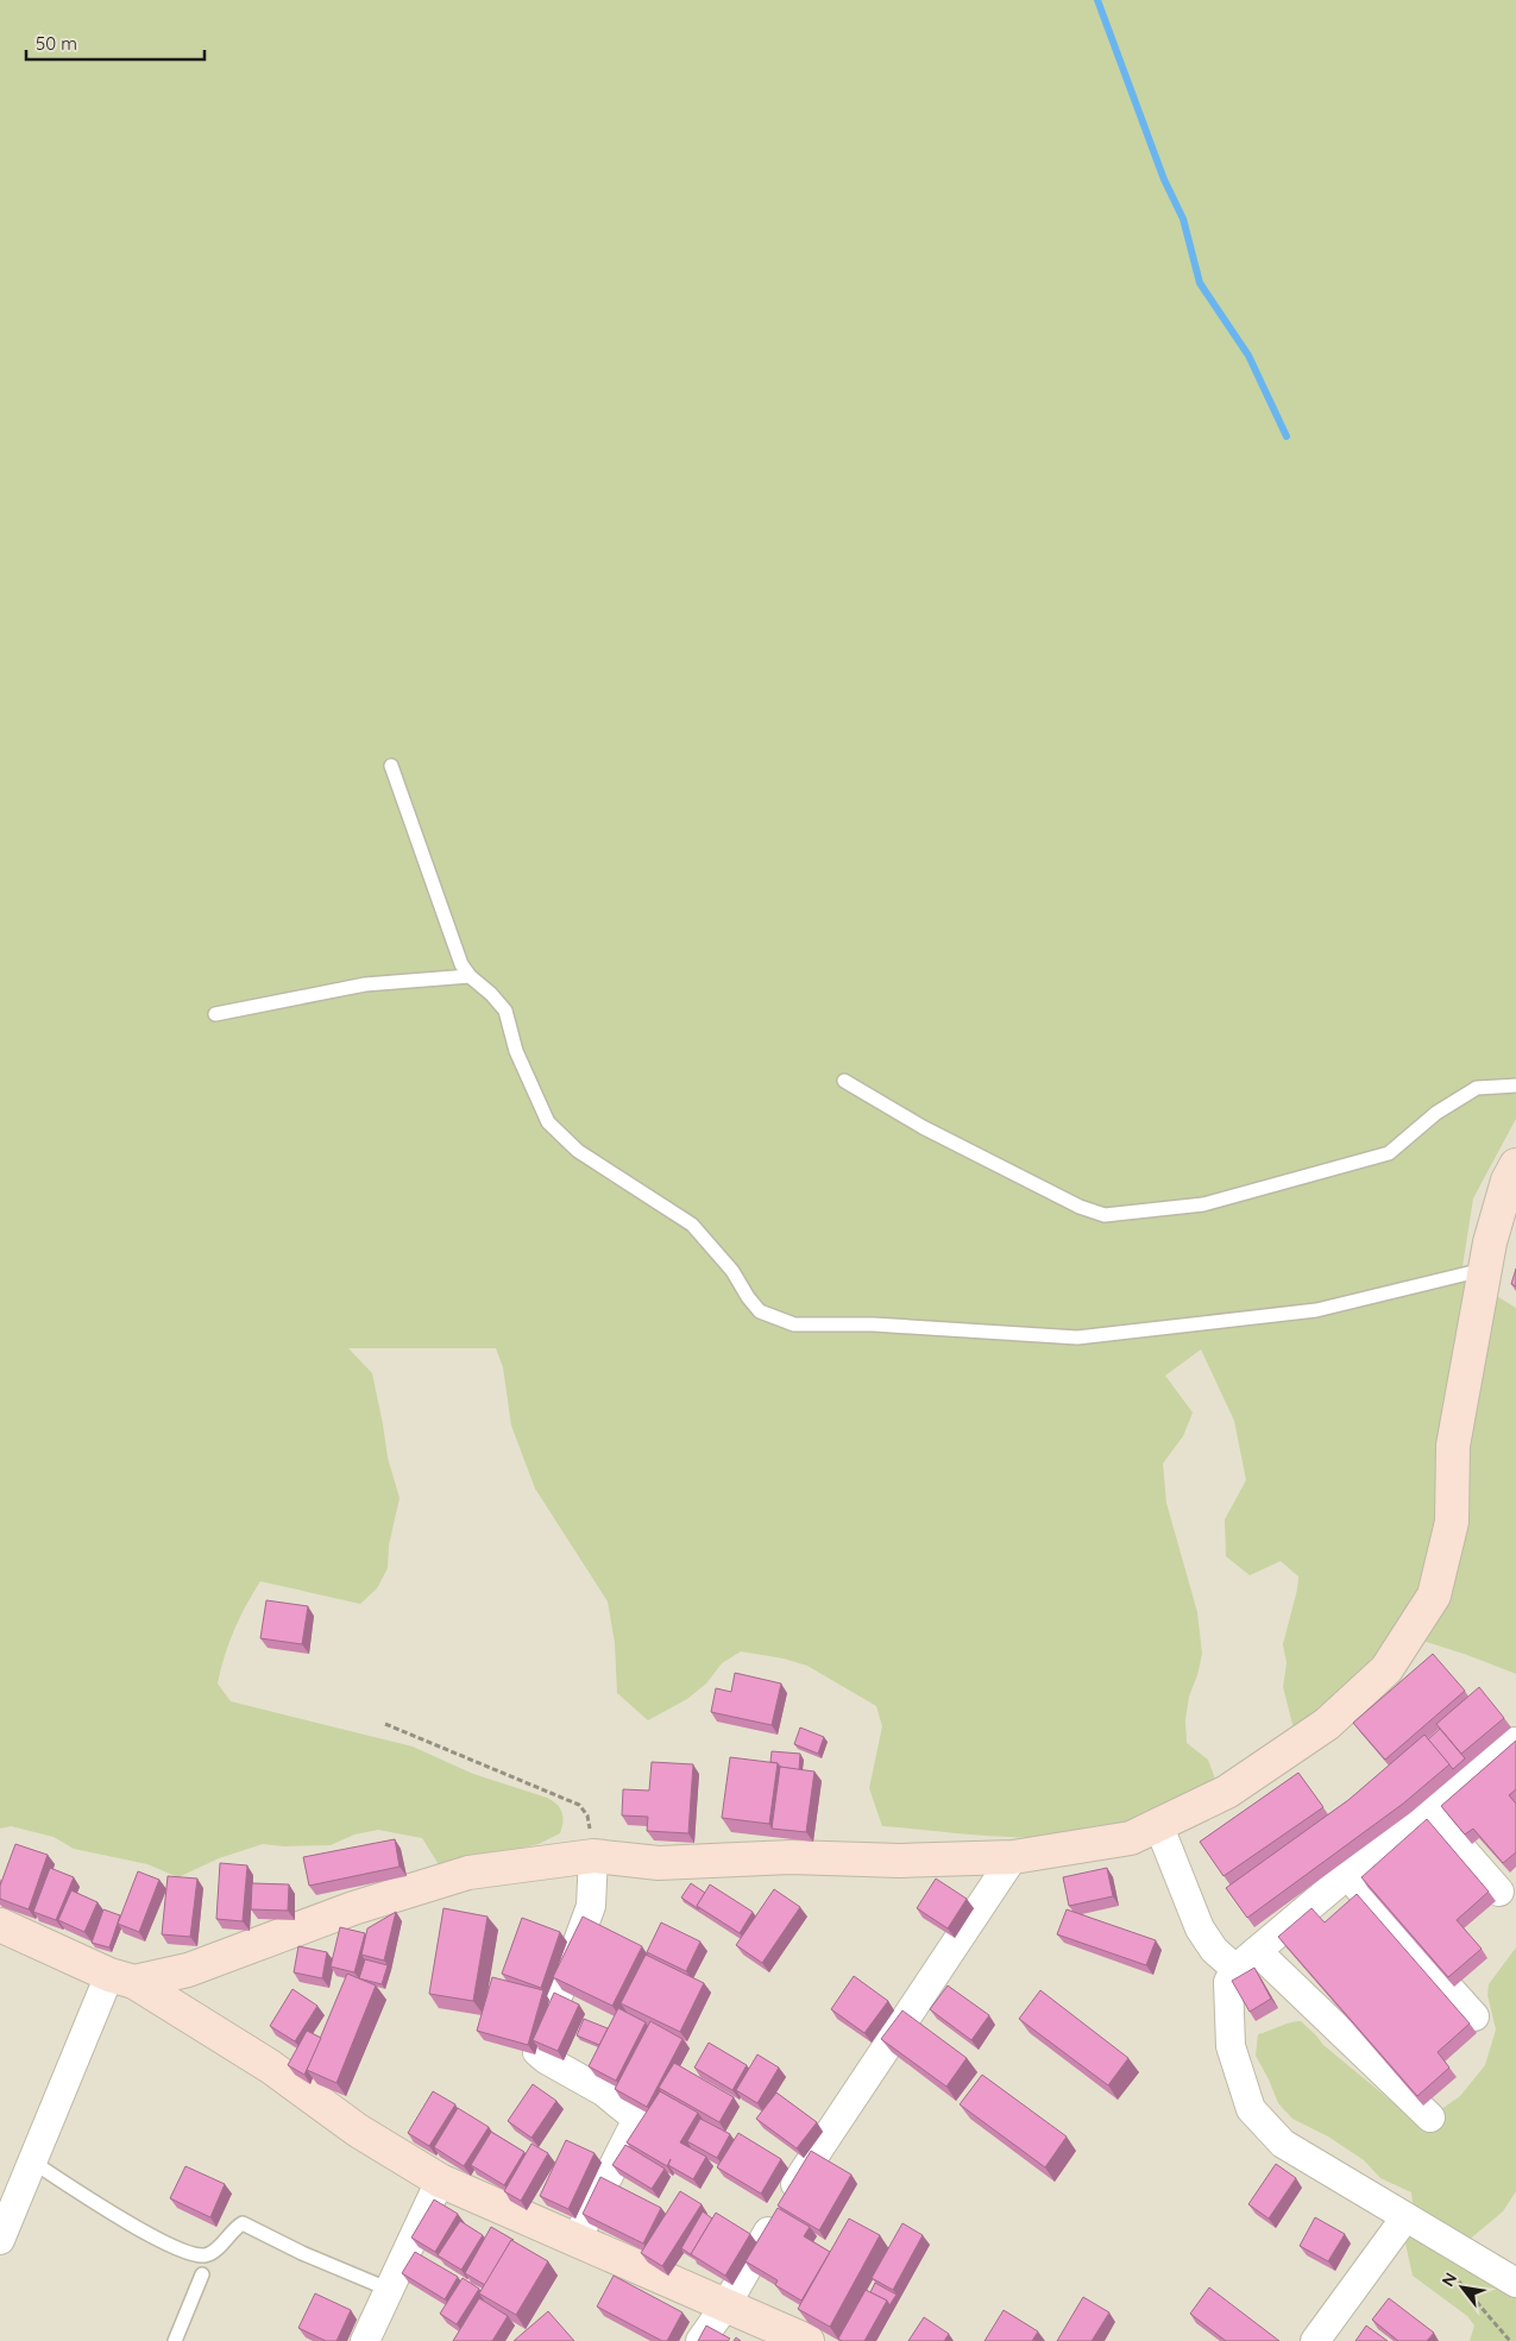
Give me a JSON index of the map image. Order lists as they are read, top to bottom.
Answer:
{
  "scale_bar": "50 m",
  "north": "top left"
}
